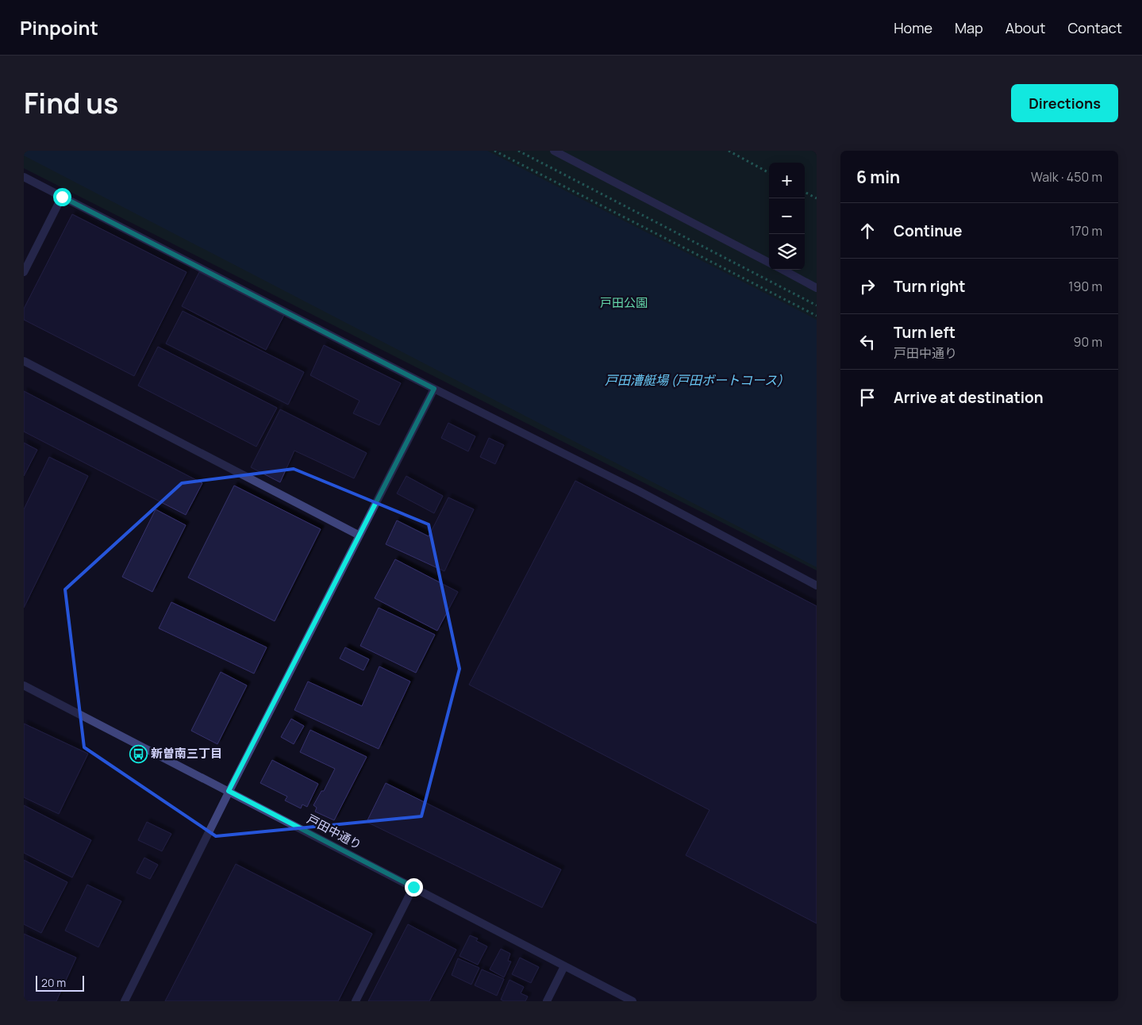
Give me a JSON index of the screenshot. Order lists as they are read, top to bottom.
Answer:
{
  "streets": {
    "street": ["戸田中通り"]
  },
  "water": ["戸田漕艇場 (戸田ボートコース)"],
  "parks": ["戸田公園"],
  "places": {
    "bus stop": ["新曽南三丁目"]
  },
  "scale_bar": "20 m",
  "page": {
    "header": "Pinpoint",
    "nav": [
      "Home",
      "Map",
      "About",
      "Contact"
    ],
    "title": "Find us",
    "buttons": "Directions",
    "heading": ["6 min", "Walk · 450 m"],
    "map_buttons": ["+", "−"],
    "list": [
      ["Continue", "170 m"],
      ["Turn right", "190 m"],
      ["Turn left", "戸田中通り", "90 m"],
      "Arrive at destination"
    ],
    "scale": "20 m"
  }
}
